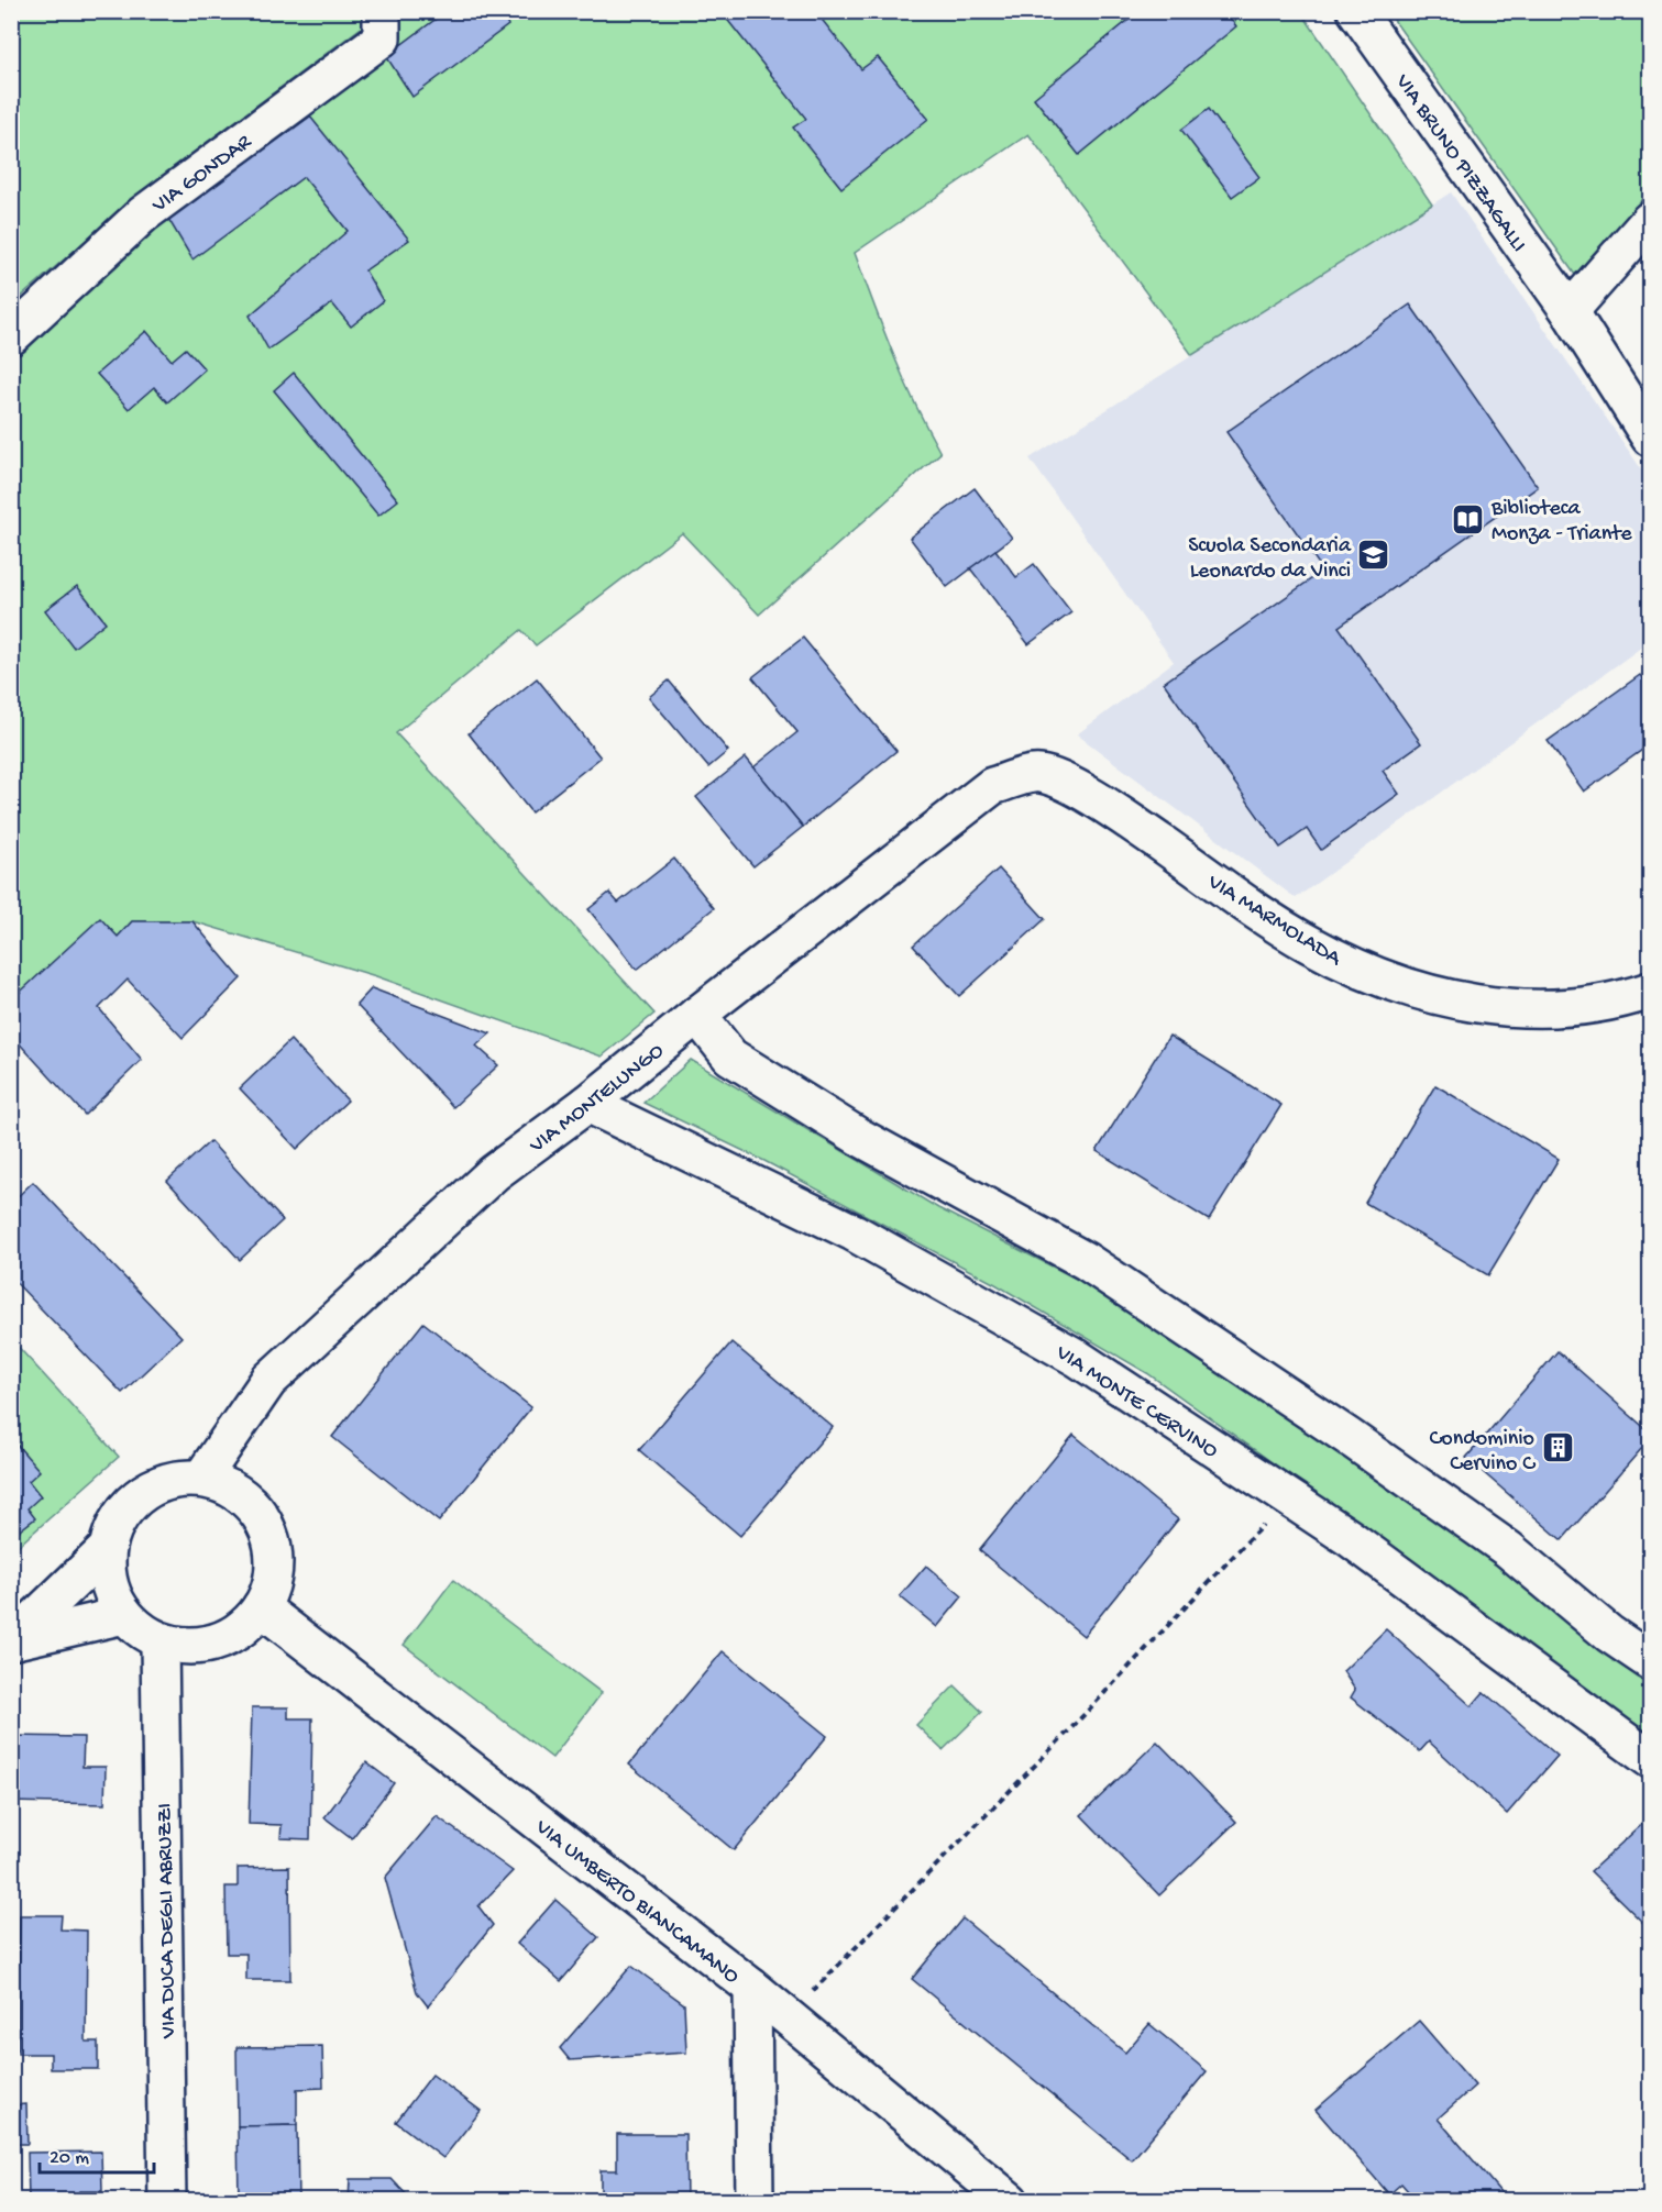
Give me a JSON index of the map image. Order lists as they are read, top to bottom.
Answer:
{
  "streets": {
    "street": [
      "VIA BRUNO PIZZAGALLI",
      "VIA GONDAR",
      "VIA MARMOLADA",
      "VIA MONTELUNGO",
      "VIA MONTE CERVINO",
      "VIA UMBERTO BIANCAMANO",
      "VIA DUCA DEGLI ABRUZZI"
    ]
  },
  "crossings": [
    ["VIA MARMOLADA", "VIA MONTELUNGO"],
    ["VIA MONTELUNGO", "VIA MONTE CERVINO"],
    ["VIA MONTELUNGO", "VIA UMBERTO BIANCAMANO"],
    ["VIA MONTELUNGO", "VIA DUCA DEGLI ABRUZZI"],
    ["VIA UMBERTO BIANCAMANO", "VIA DUCA DEGLI ABRUZZI"]
  ],
  "places": {
    "library": ["Biblioteca Monza - Triante"],
    "school or university": ["Scuola Secondaria Leonardo da Vinci"],
    "building": ["Condominio Cervino C"]
  },
  "scale_bar": "20 m"
}
